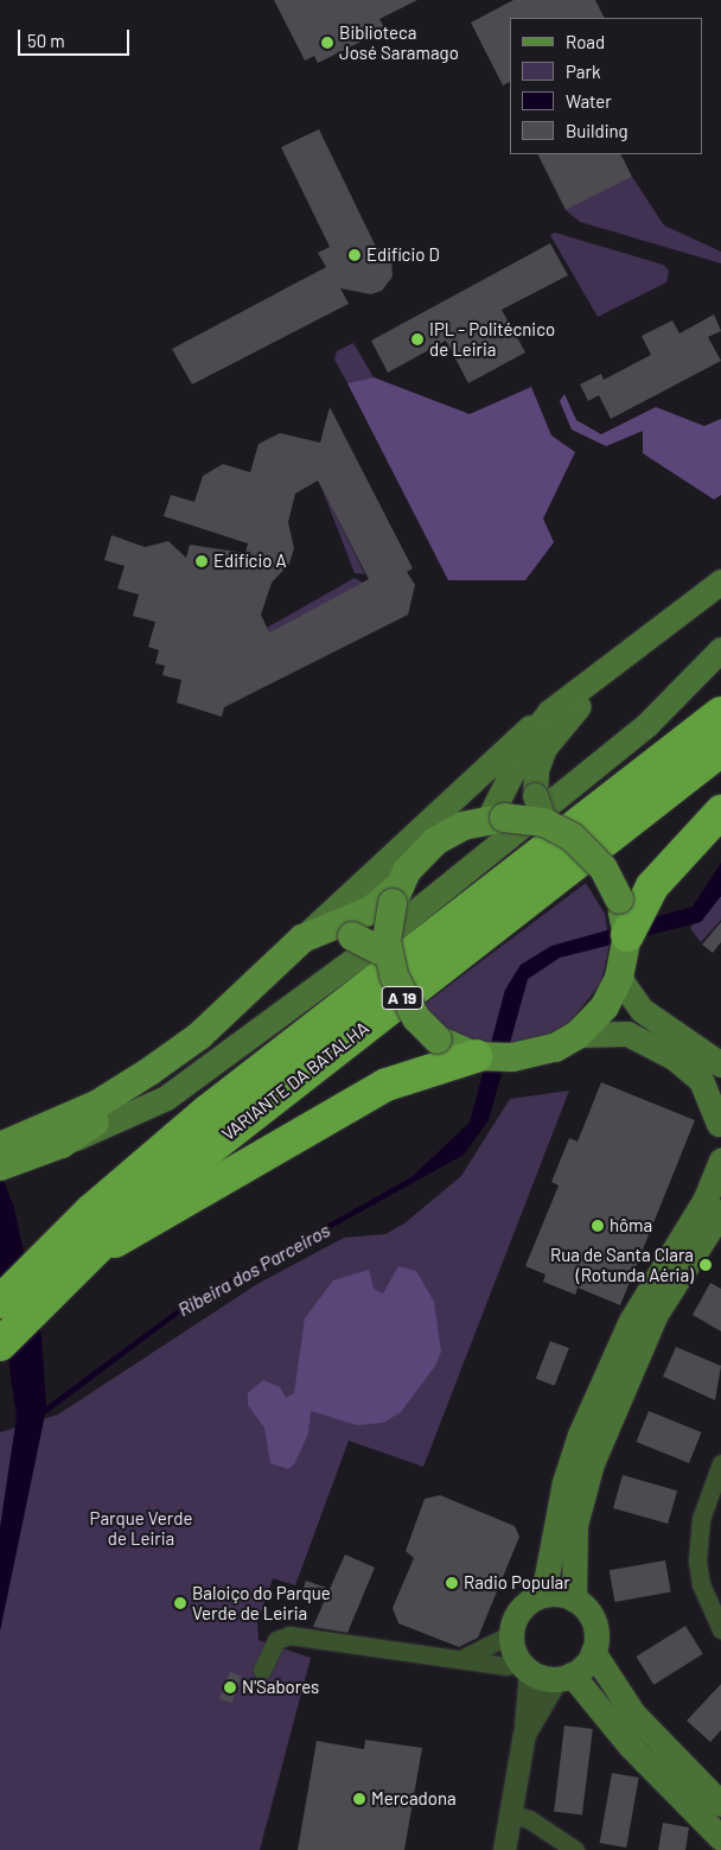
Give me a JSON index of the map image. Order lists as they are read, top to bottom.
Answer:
{
  "streets": {
    "highway": ["A 19", "VARIANTE DA BATALHA"]
  },
  "water": ["Ribeira dos Parceiros"],
  "parks": ["Parque Verde de Leiria"],
  "places": [
    "Biblioteca José Saramago",
    "Edifício D",
    "IPL - Politécnico de Leiria",
    "Edifício A",
    "hôma",
    "Rua de Santa Clara (Rotunda Aéria)",
    "Radio Popular",
    "Baloiço do Parque Verde de Leiria",
    "N'Sabores",
    "Mercadona"
  ],
  "legend": [
    "Road",
    "Park",
    "Water",
    "Building"
  ],
  "scale_bar": "50 m"
}
